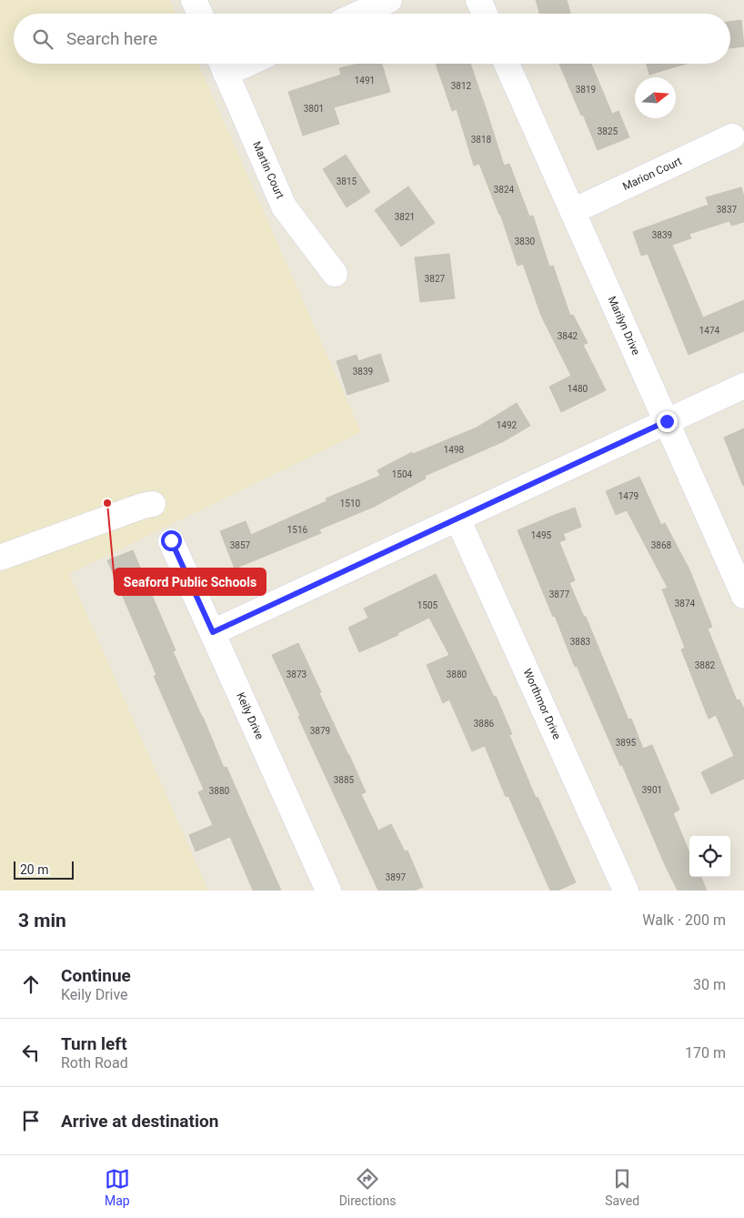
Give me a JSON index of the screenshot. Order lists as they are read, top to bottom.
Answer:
{
  "streets": {
    "street": [
      "Martin Court",
      "Marion Court",
      "Marilyn Drive",
      "Worthmor Drive",
      "Keily Drive"
    ]
  },
  "crossings": [
    ["Marion Court", "Marilyn Drive"]
  ],
  "places": ["Seaford Public Schools"],
  "house_numbers": [
    "1491",
    "3812",
    "3819",
    "3801",
    "3825",
    "3818",
    "3815",
    "3824",
    "3837",
    "3821",
    "3839",
    "3830",
    "3827",
    "1474",
    "3842",
    "3839",
    "1480",
    "1492",
    "1498",
    "1504",
    "1479",
    "1510",
    "1516",
    "1495",
    "3857",
    "3868",
    "3877",
    "3874",
    "1505",
    "3883",
    "3882",
    "3873",
    "3880",
    "3886",
    "3879",
    "3895",
    "3885",
    "3901",
    "3880",
    "3897"
  ],
  "scale_bar": "20 m",
  "north": "right",
  "page": {
    "search": "Search here",
    "scale": "20 m",
    "heading": ["3 min", "Walk · 200 m"],
    "list": [
      ["Continue", "Keily Drive", "30 m"],
      ["Turn left", "Roth Road", "170 m"],
      "Arrive at destination"
    ],
    "nav": ["Map", "Directions", "Saved"]
  }
}
